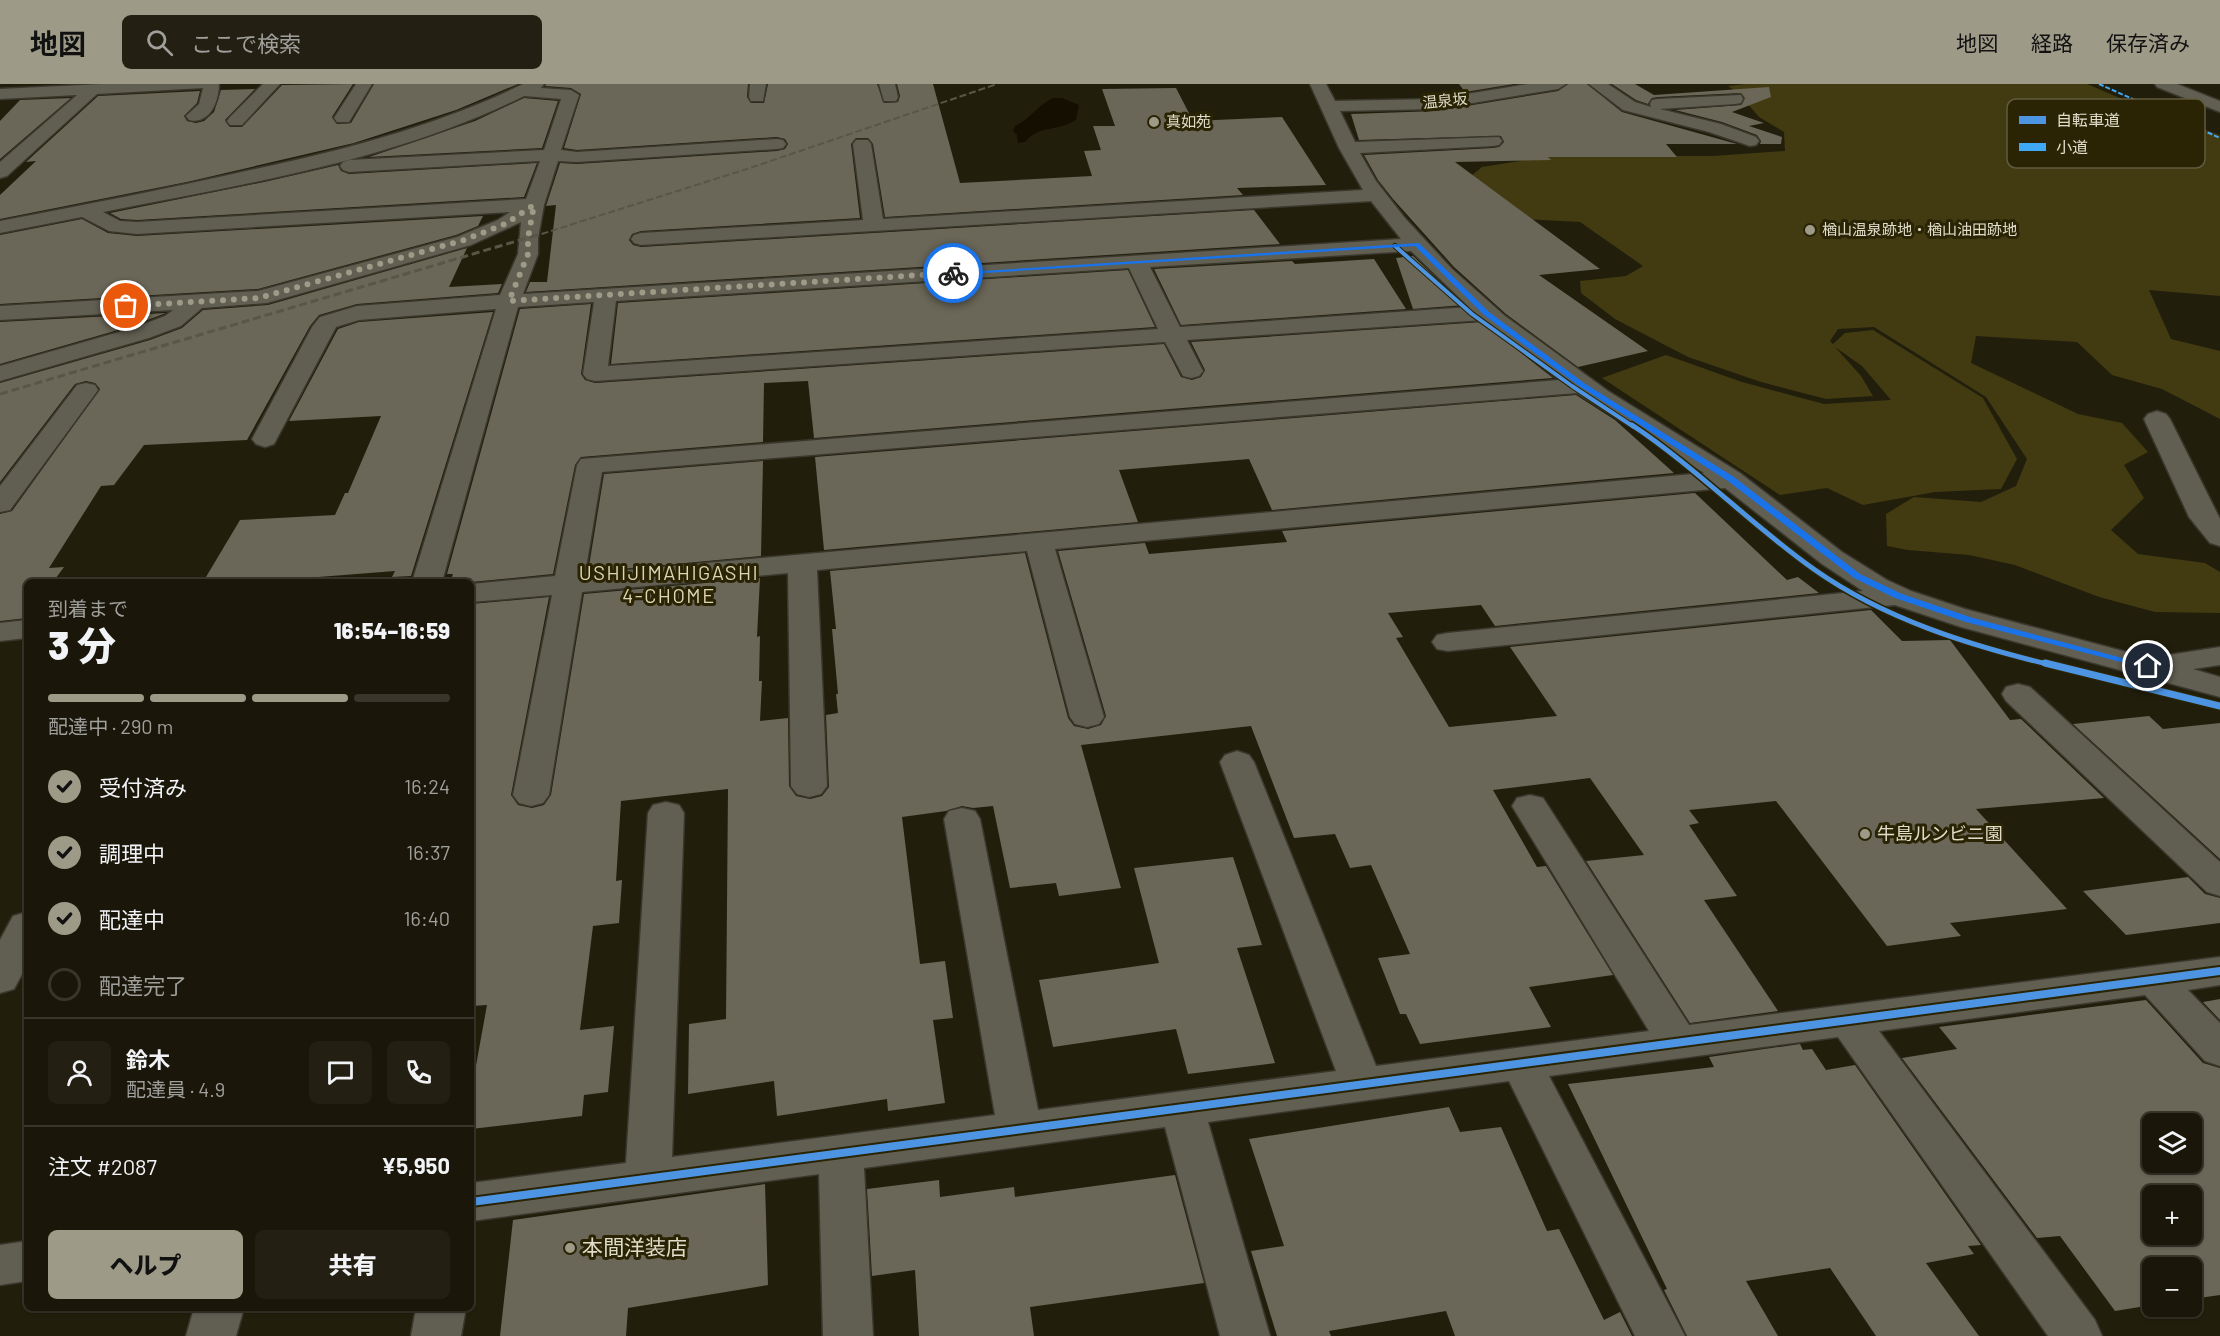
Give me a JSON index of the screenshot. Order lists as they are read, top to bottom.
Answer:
{
  "streets": {
    "street": ["温泉坂"]
  },
  "districts": ["USHIJIMAHIGASHI 4-CHOME"],
  "places": [
    "真如苑",
    "楢山温泉跡地・楢山油田跡地",
    "牛島ルンビニ園",
    "本間洋装店"
  ],
  "legend": ["自転車道", "小道"],
  "page": {
    "header": "地図",
    "search": "ここで検索",
    "nav": ["地図", "経路", "保存済み"],
    "heading": ["3 分", "到着まで", "16:54–16:59"],
    "panel": [
      "鈴木",
      "配達員 · 4.9",
      "注文 #2087",
      "¥5,950"
    ],
    "bar": "配達中 · 290 m",
    "list": [
      ["受付済み", "16:24"],
      ["調理中", "16:37"],
      ["配達中", "16:40"],
      "配達完了"
    ],
    "map_buttons": ["+", "−"],
    "buttons": ["ヘルプ", "共有"]
  }
}
